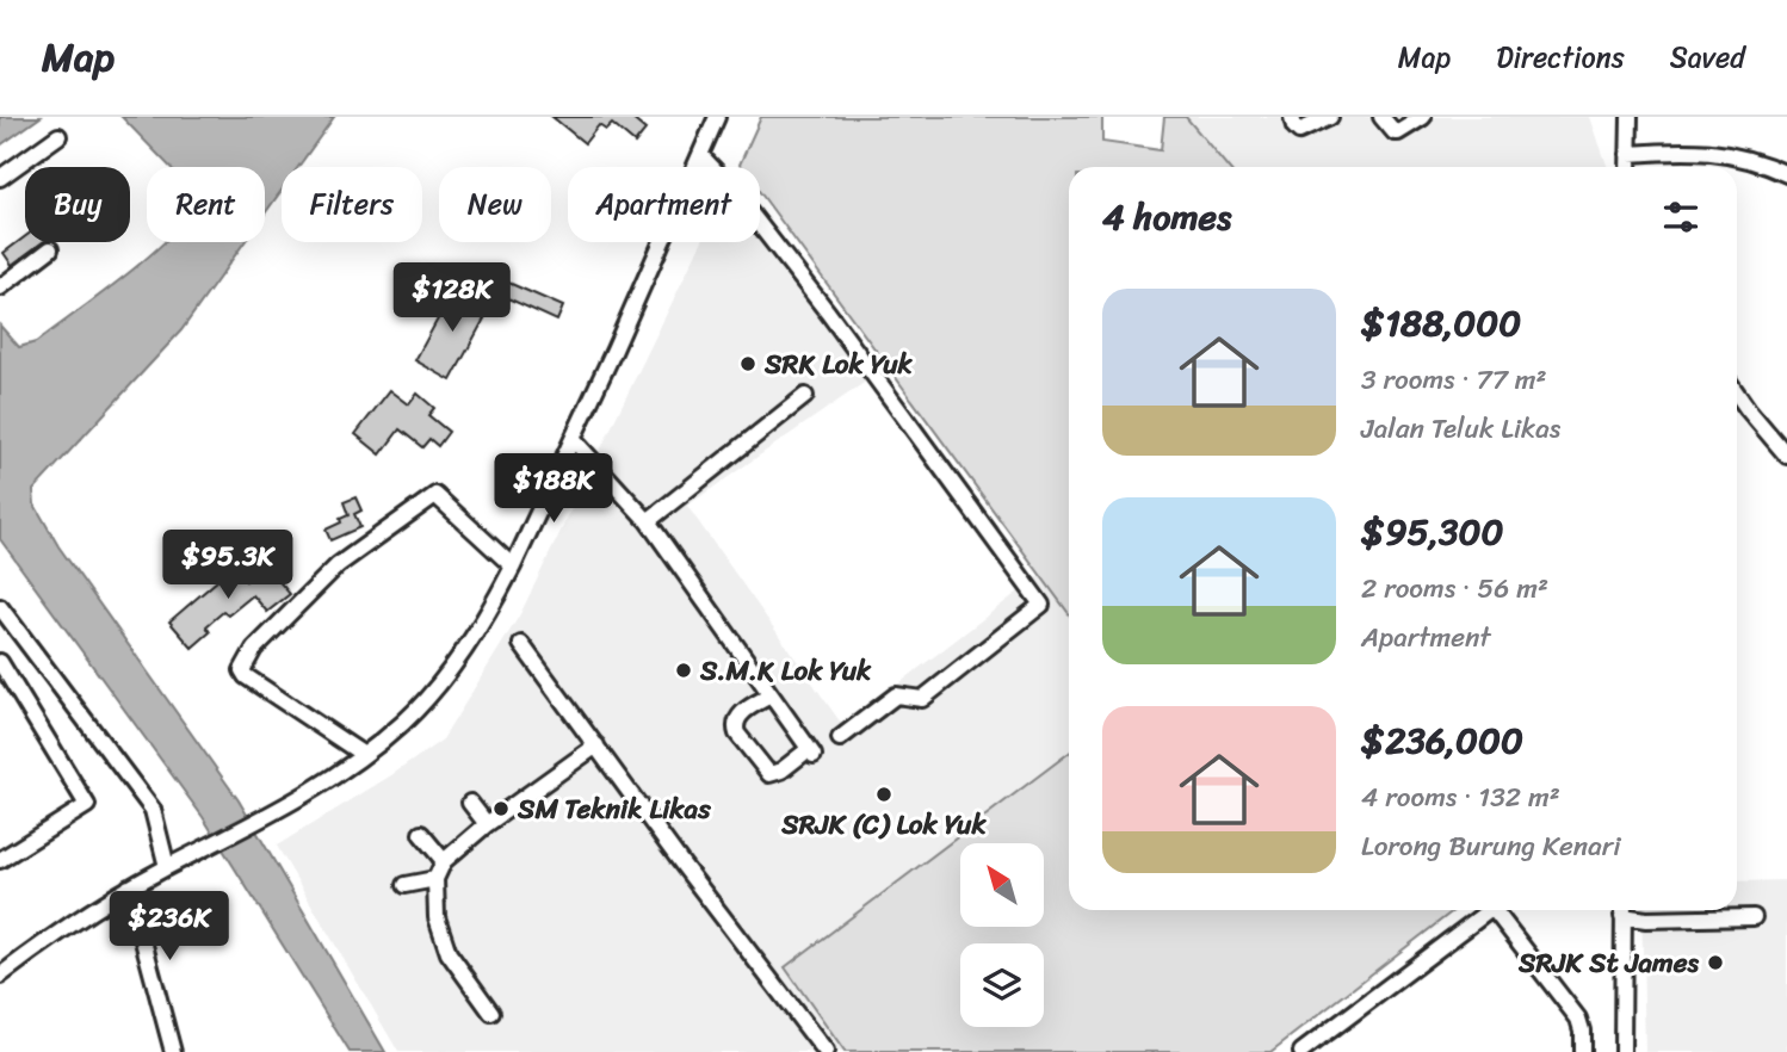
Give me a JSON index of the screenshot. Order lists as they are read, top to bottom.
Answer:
{
  "places": [
    "SRK Lok Yuk",
    "S.M.K Lok Yuk",
    "SRJK (C) Lok Yuk",
    "SM Teknik Likas",
    "SRJK St James"
  ],
  "north": "top left",
  "page": {
    "header": "Map",
    "nav": ["Map", "Directions", "Saved"],
    "chip": [
      "Buy",
      "Rent",
      "Filters",
      "New",
      "Apartment"
    ],
    "heading": "4 homes",
    "price": [
      "$128K",
      "$188K",
      "$95.3K",
      "$236K"
    ],
    "list": [
      {
        "name": "$188,000",
        "note": "3 rooms · 77 m² · Jalan Teluk Likas"
      },
      {
        "name": "$95,300",
        "note": "2 rooms · 56 m² · Apartment"
      },
      {
        "name": "$236,000",
        "note": "4 rooms · 132 m² · Lorong Burung Kenari"
      }
    ]
  }
}
